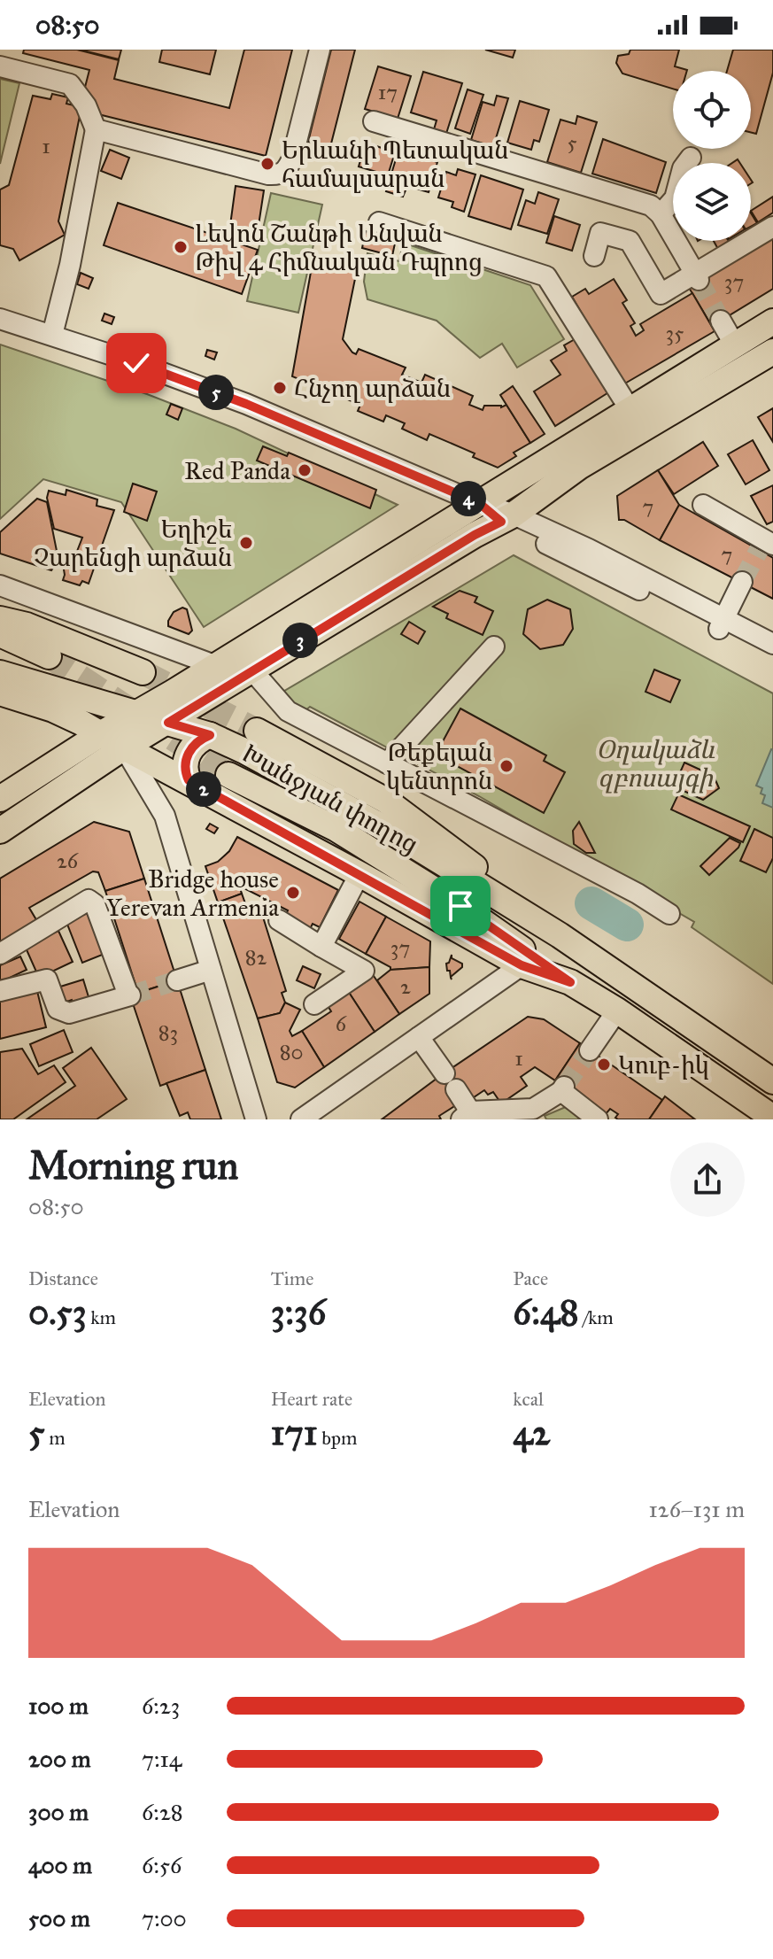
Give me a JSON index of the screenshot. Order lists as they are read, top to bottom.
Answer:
{
  "streets": {
    "main road": ["Խանջյան փողոց"]
  },
  "parks": ["Օղակաձև զբոսայգի"],
  "places": [
    "Երևանի Պետական համալսարան",
    "Լեվոն Շանթի Անվան Թիվ 4 Հիմնական Դպրոց",
    "Հնչող արձան",
    "Red Panda",
    "Եղիշե Չարենցի արձան",
    "Թեքեյան կենտրոն",
    "Bridge house Yerevan Armenia",
    "Կուբ-իկ"
  ],
  "house_numbers": [
    "17",
    "5",
    "1",
    "37",
    "35",
    "7",
    "7",
    "26",
    "37",
    "82",
    "2",
    "6",
    "83",
    "80",
    "1"
  ],
  "page": {
    "status": "08:50",
    "pins": [
      "5",
      "4",
      "3",
      "2"
    ],
    "heading": ["Morning run", "08:50"],
    "stats": [
      ["Distance", "0.53 km"],
      ["Time", "3:36"],
      ["Pace", "6:48 /km"],
      ["Elevation", "5 m"],
      ["Heart rate", "171 bpm"],
      ["kcal", "42"]
    ],
    "chart": ["Elevation", "126–131 m"],
    "list": [
      {
        "name": "100 m",
        "note": "6:23"
      },
      {
        "name": "200 m",
        "note": "7:14"
      },
      {
        "name": "300 m",
        "note": "6:28"
      },
      {
        "name": "400 m",
        "note": "6:56"
      },
      {
        "name": "500 m",
        "note": "7:00"
      }
    ]
  }
}
